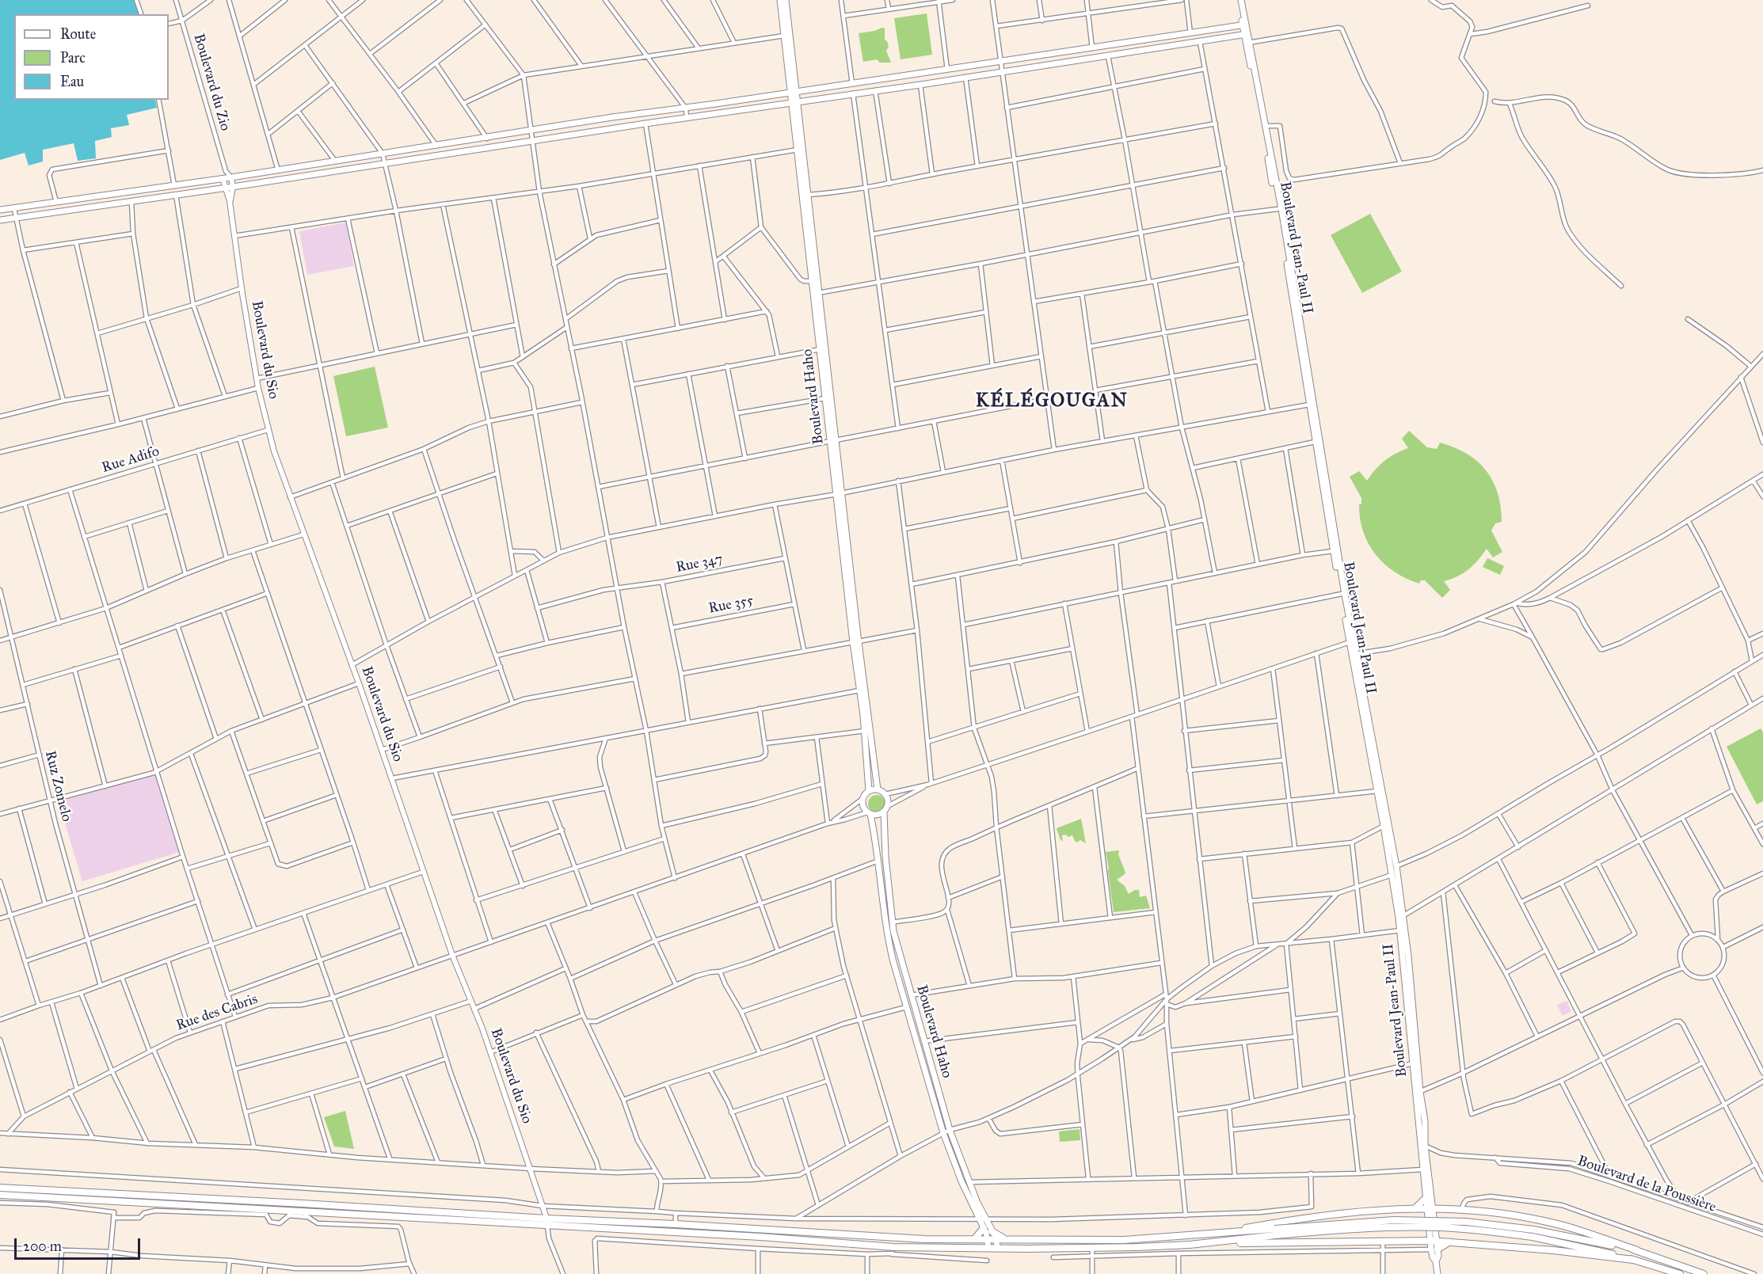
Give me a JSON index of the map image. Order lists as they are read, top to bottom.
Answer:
{
  "streets": {
    "main road": ["Boulevard Jean-Paul II", "Boulevard Haho"],
    "street": [
      "Boulevard du Zio",
      "Boulevard du Sio",
      "Rue Adifo",
      "Rue 347",
      "Rue 355",
      "Ruz Zomelo",
      "Rue des Cabris",
      "Boulevard de la Poussière"
    ]
  },
  "crossings": [
    ["Boulevard du Zio", "Boulevard du Sio"],
    ["Boulevard Jean-Paul II", "Boulevard de la Poussière"],
    ["Boulevard du Sio", "Rue Adifo"],
    ["Boulevard du Sio", "Rue des Cabris"]
  ],
  "districts": ["KÉLÉGOUGAN"],
  "legend": ["Route", "Parc", "Eau"],
  "scale_bar": "200 m"
}
